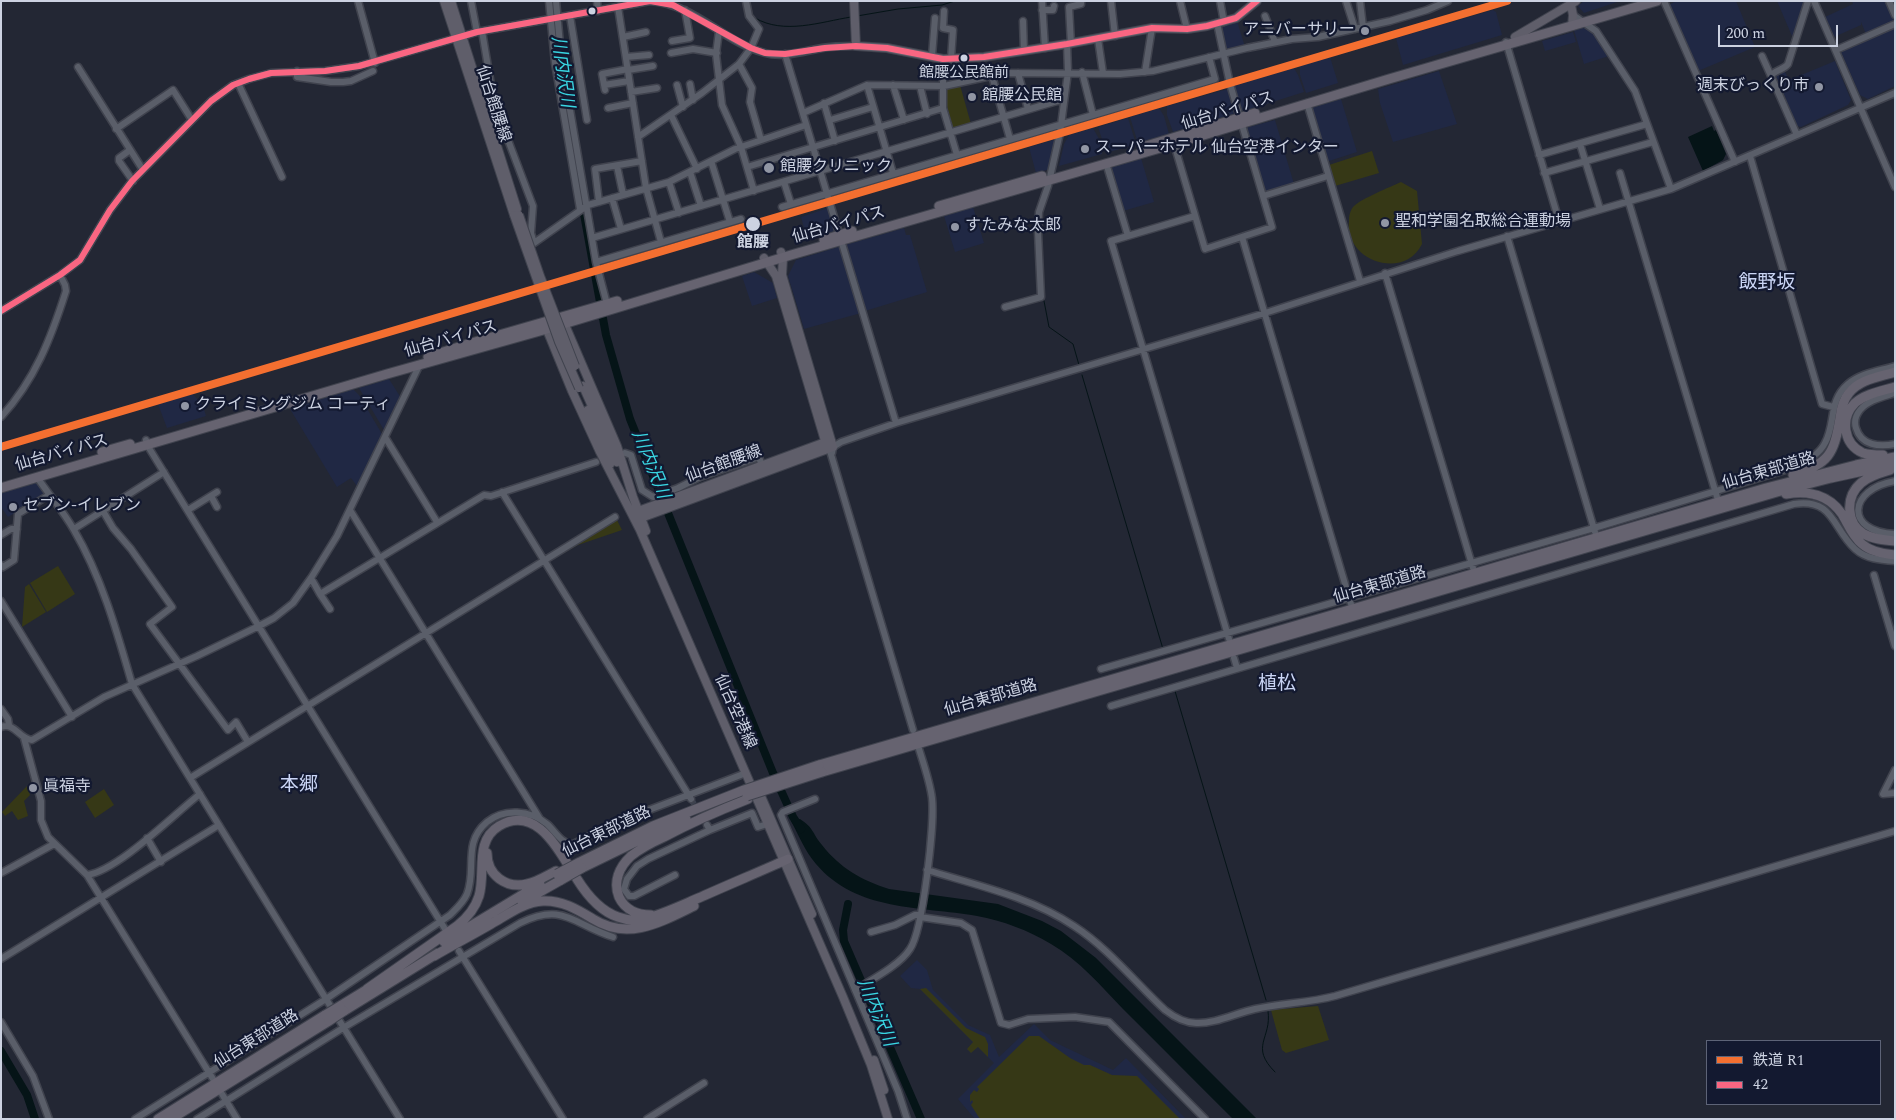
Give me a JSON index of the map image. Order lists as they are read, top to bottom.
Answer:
{
  "streets": {
    "highway": ["仙台バイパス", "仙台東部道路"],
    "main road": ["仙台館腰線", "仙台空港線"]
  },
  "crossings": [
    ["仙台館腰線", "仙台空港線"],
    ["仙台バイパス", "仙台空港線"]
  ],
  "districts": ["飯野坂", "植松", "本郷"],
  "water": ["川内沢川"],
  "places": [
    "アニバーサリー",
    "館腰公民館前",
    "週末びっくり市",
    "館腰公民館",
    "スーパーホテル 仙台空港インター",
    "館腰クリニック",
    "聖和学園名取総合運動場",
    "館腰",
    "すたみな太郎",
    "クライミングジム コーティ",
    "セブン-イレブン",
    "眞福寺"
  ],
  "lines": ["rail line R1", "transit line 42"],
  "legend": ["鉄道 R1", "42"],
  "scale_bar": "200 m"
}
